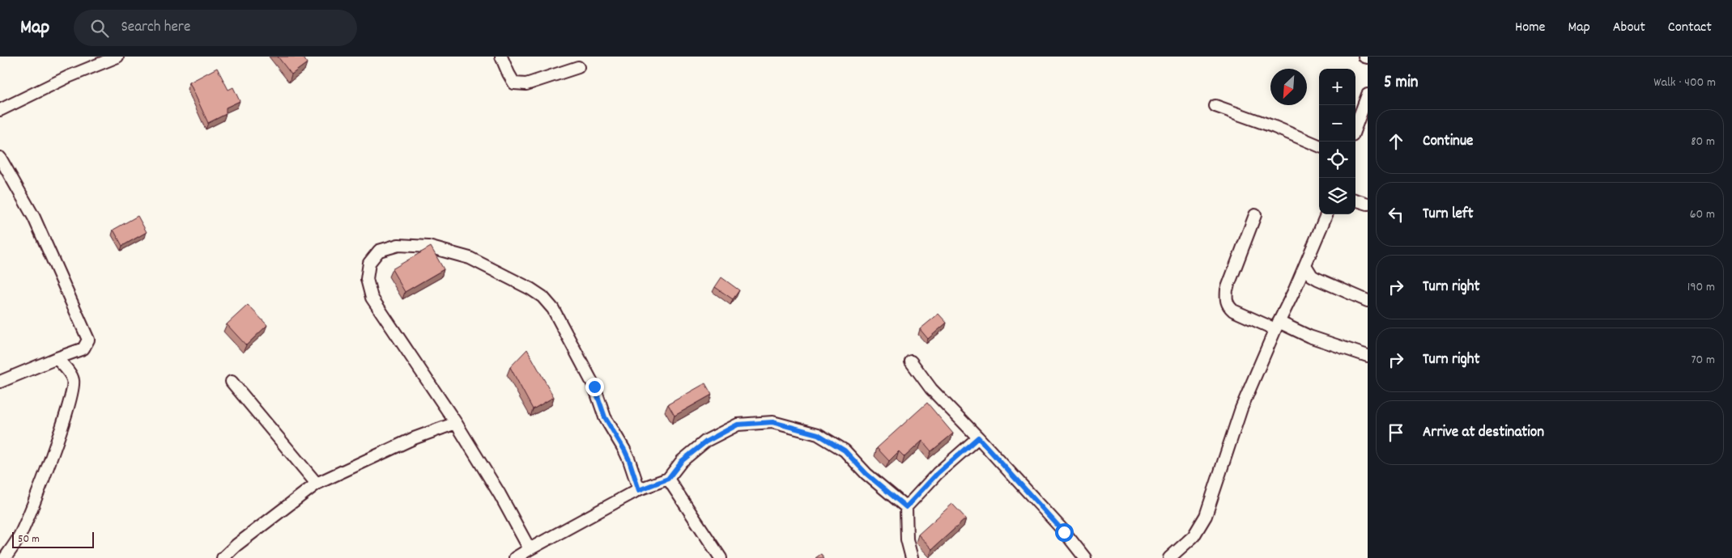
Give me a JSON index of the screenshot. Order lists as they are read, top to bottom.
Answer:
{
  "scale_bar": "50 m",
  "north": "bottom left",
  "page": {
    "header": "Map",
    "search": "Search here",
    "nav": [
      "Home",
      "Map",
      "About",
      "Contact"
    ],
    "heading": ["5 min", "Walk · 400 m"],
    "map_buttons": ["+", "−"],
    "list": [
      ["Continue", "80 m"],
      ["Turn left", "60 m"],
      ["Turn right", "190 m"],
      ["Turn right", "70 m"],
      "Arrive at destination"
    ],
    "scale": "50 m"
  }
}
